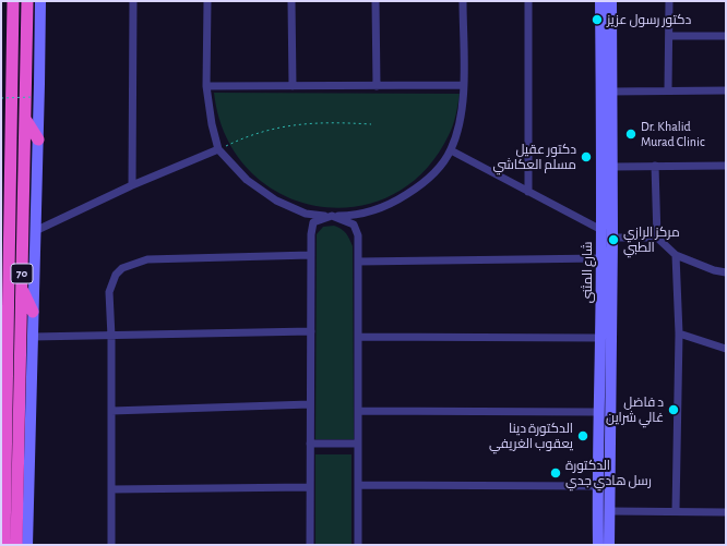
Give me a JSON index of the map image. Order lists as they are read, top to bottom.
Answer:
{
  "streets": {
    "highway": ["70"],
    "main road": ["شارع المثنى"]
  },
  "places": [
    "دكتور رسول عزيز",
    "Dr. Khalid Murad Clinic",
    "دكتور عقيل مسلم العكاشي",
    "مركز الرازي الطبي",
    "د فاضل غالي شراين",
    "الدكتورة دينا يعقوب الغريفي",
    "الدكتورة رسل هادي جدي"
  ]
}
